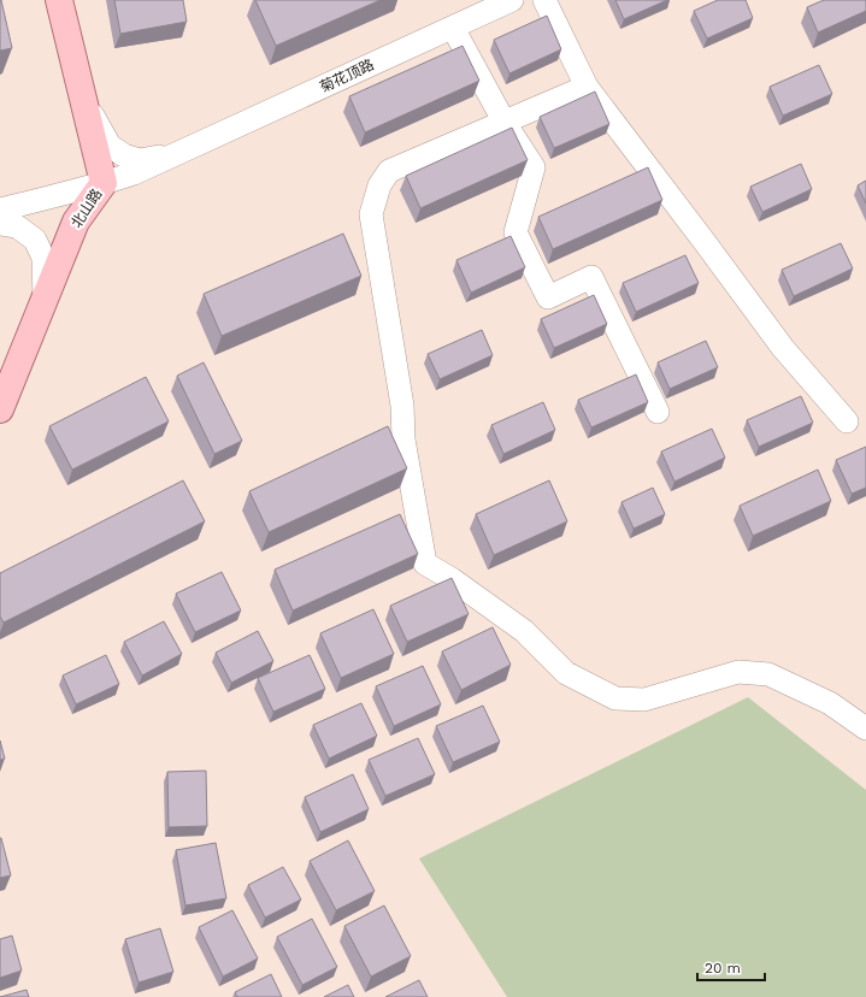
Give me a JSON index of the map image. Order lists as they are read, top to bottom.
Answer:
{
  "streets": {
    "main road": ["北山路"],
    "street": ["菊花顶路"]
  },
  "scale_bar": "20 m"
}
